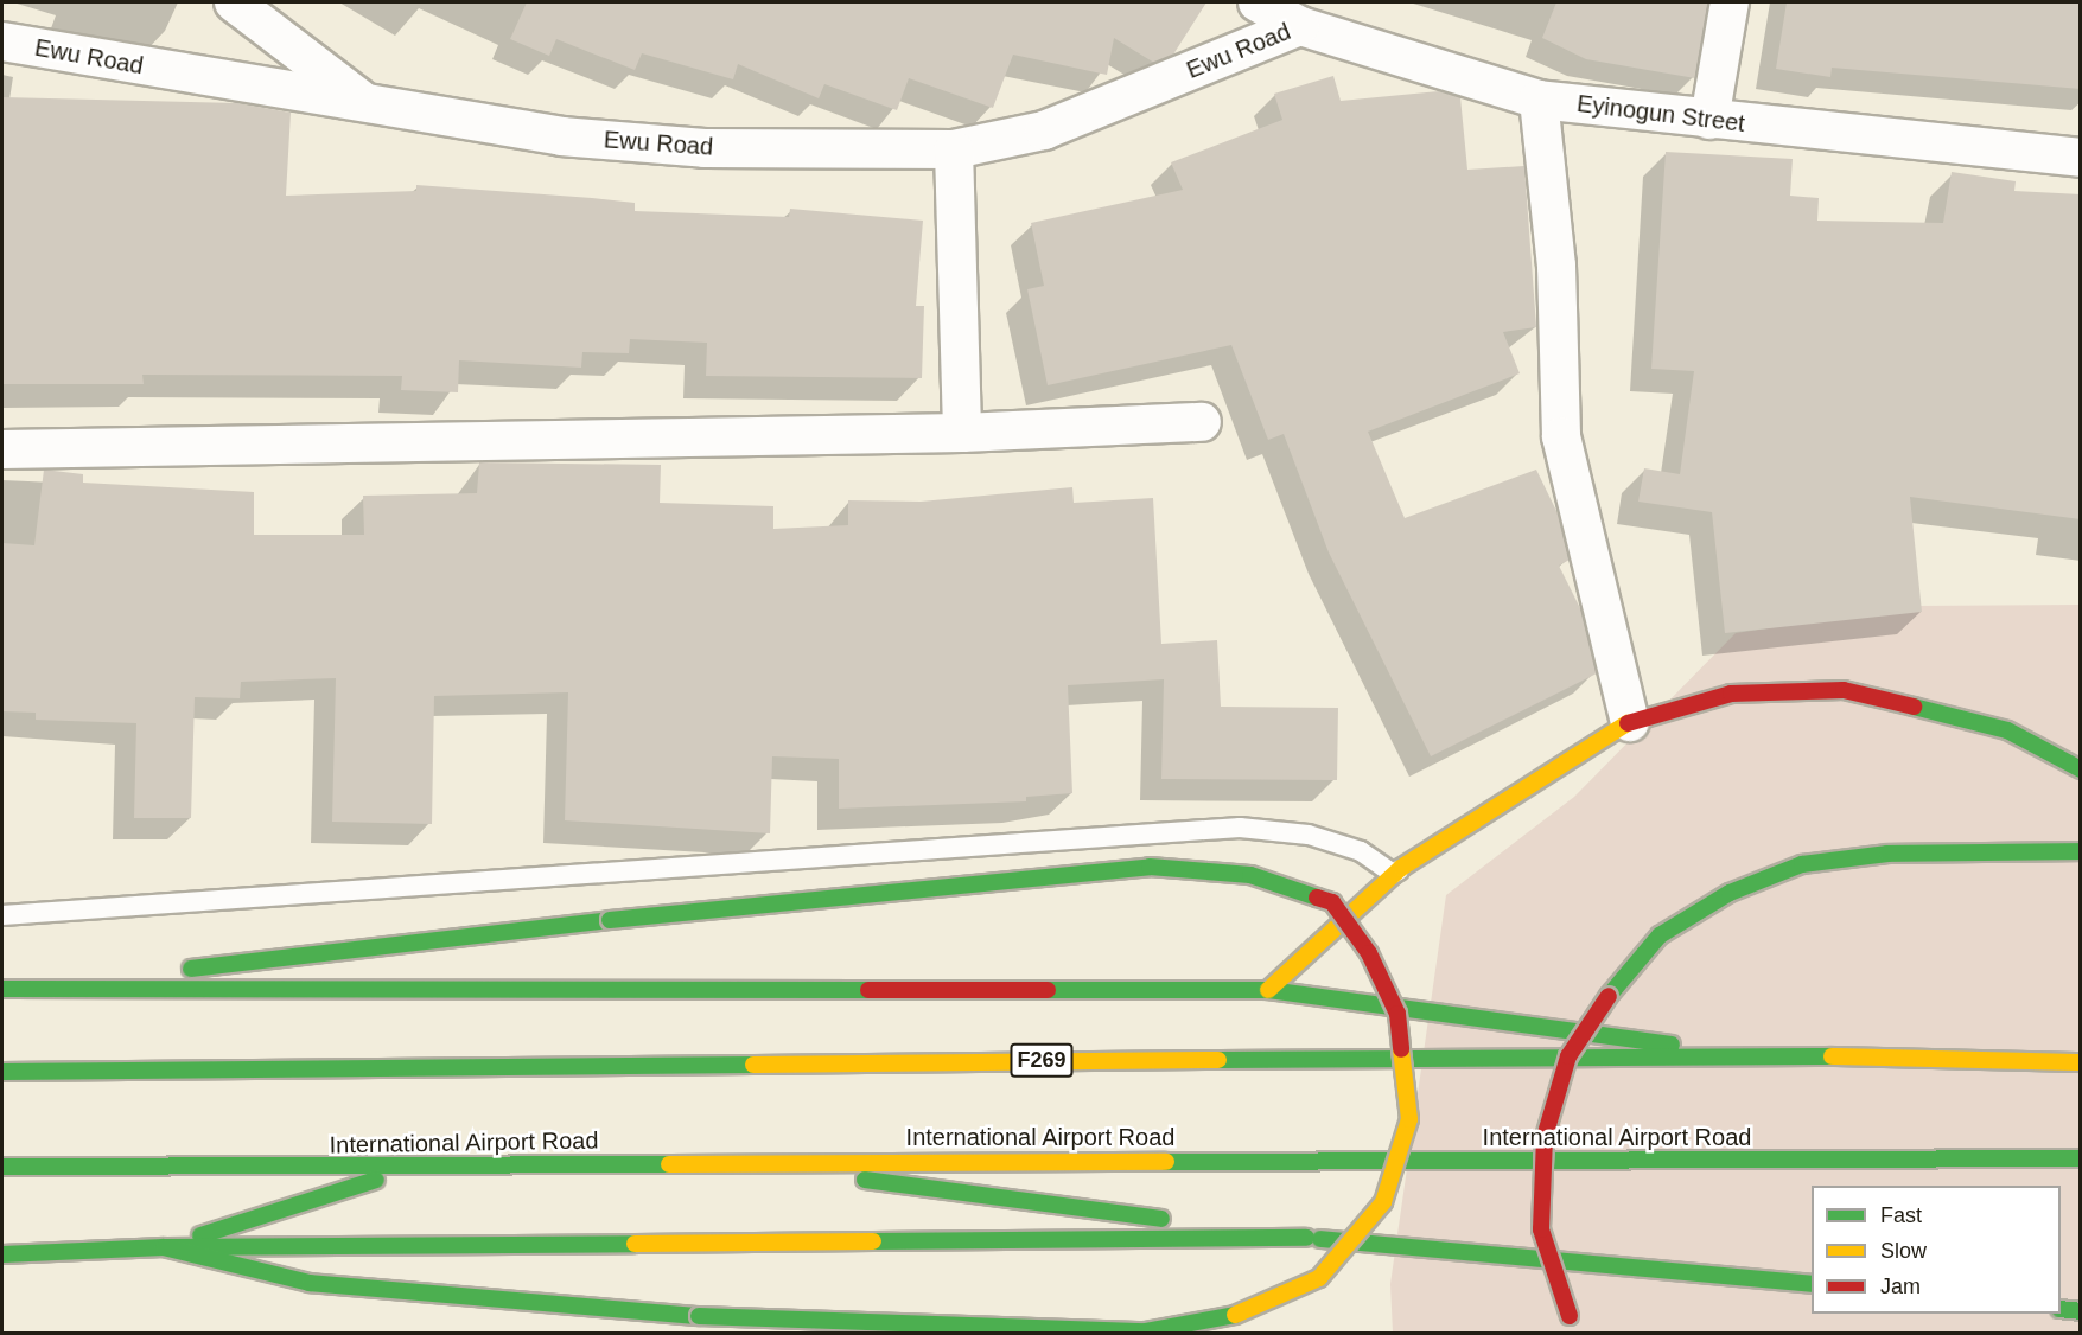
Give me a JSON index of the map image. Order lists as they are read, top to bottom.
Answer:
{
  "streets": {
    "main road": ["F269", "International Airport Road"],
    "street": ["Ewu Road", "Eyinogun Street"]
  },
  "crossings": [
    ["Ewu Road", "Eyinogun Street"]
  ],
  "legend": ["Fast", "Slow", "Jam"]
}
